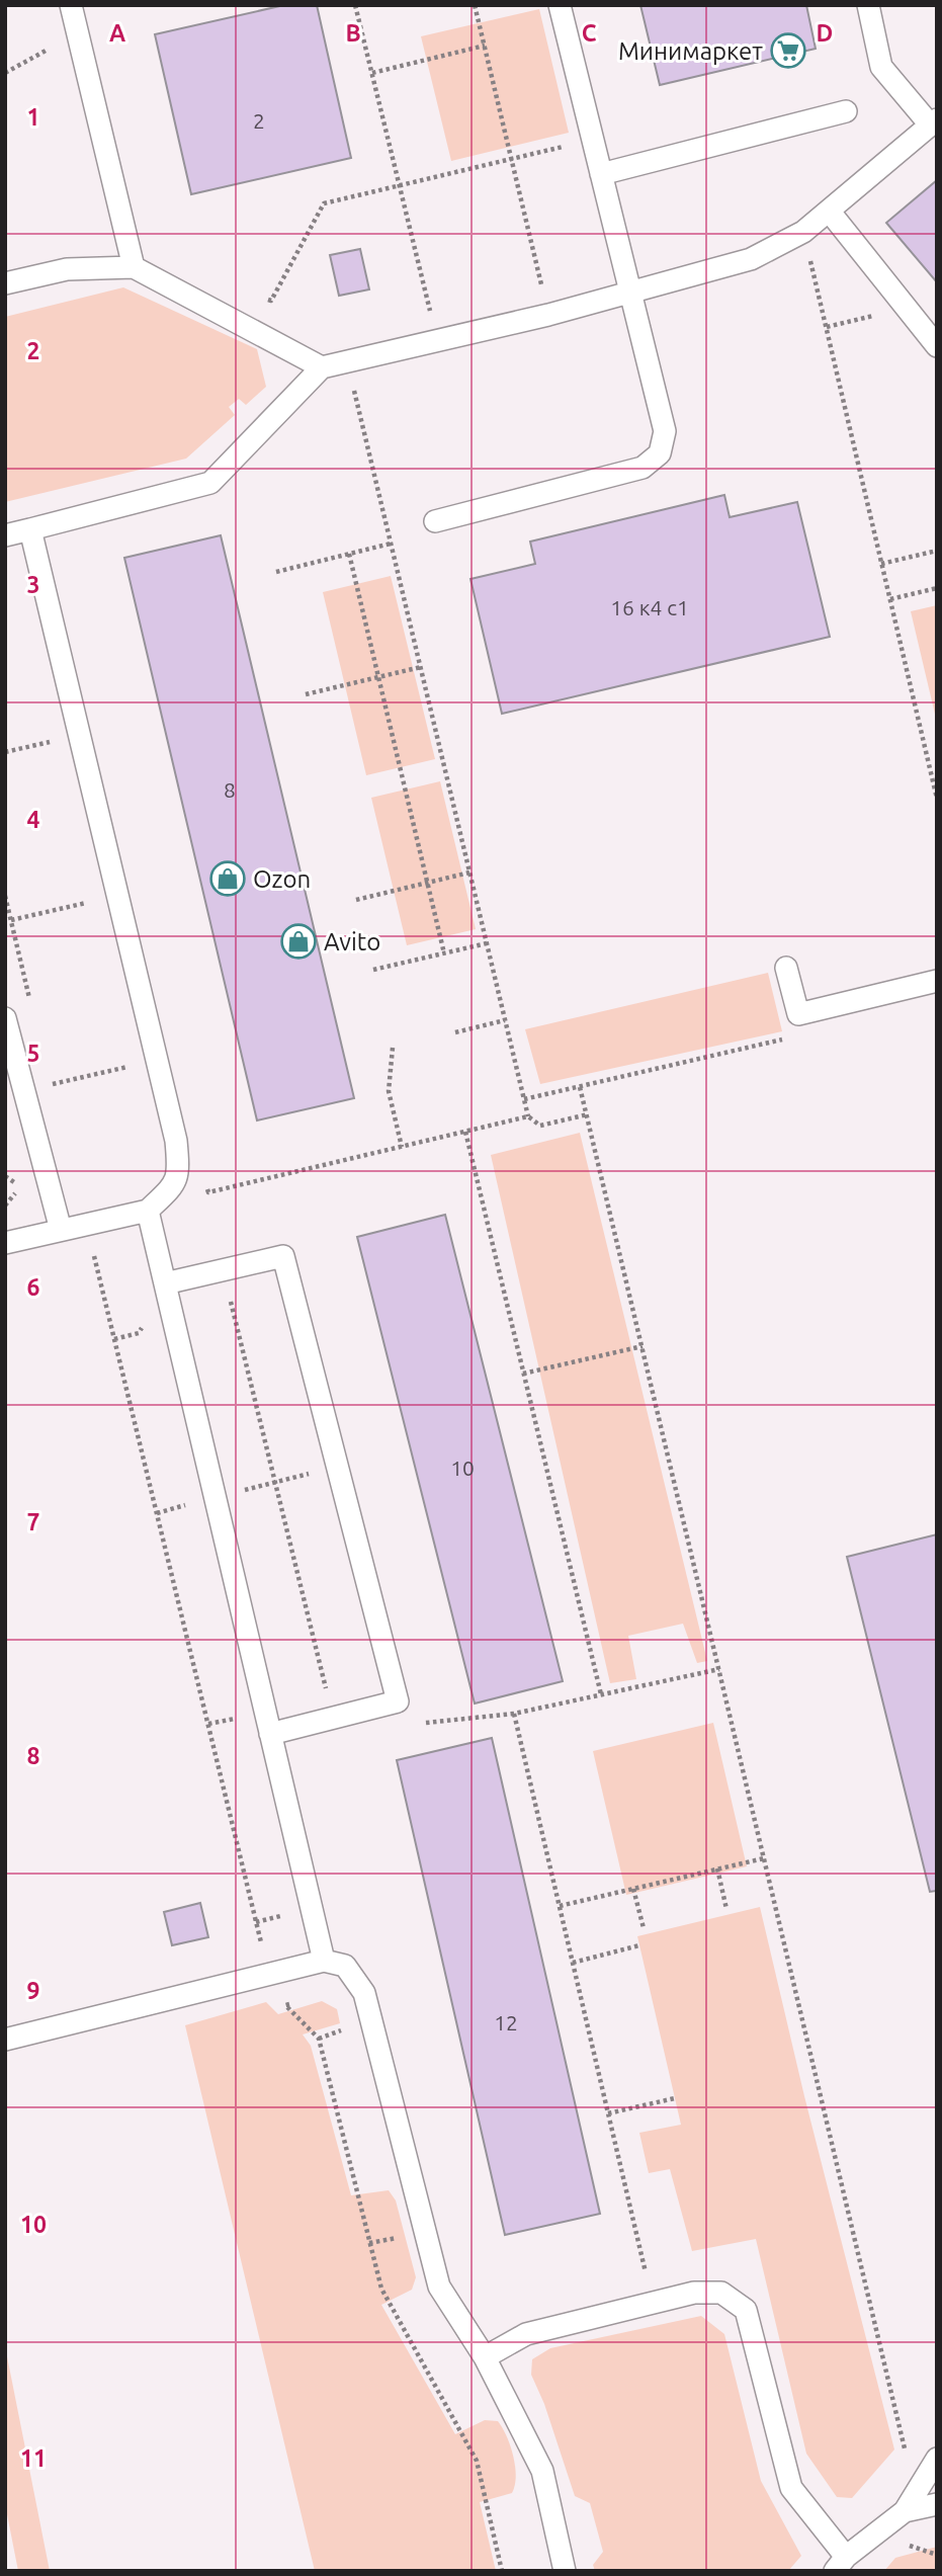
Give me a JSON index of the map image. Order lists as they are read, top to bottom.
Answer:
{
  "places": {
    "supermarket": ["Минимаркет"],
    "shop": ["Ozon", "Avito"]
  },
  "house_numbers": [
    "2",
    "16 к4 с1",
    "8",
    "10",
    "12"
  ],
  "grid": {
    "columns": [
      "A",
      "B",
      "C",
      "D"
    ],
    "rows": [
      "1",
      "2",
      "3",
      "4",
      "5",
      "6",
      "7",
      "8",
      "9",
      "10",
      "11"
    ]
  }
}
